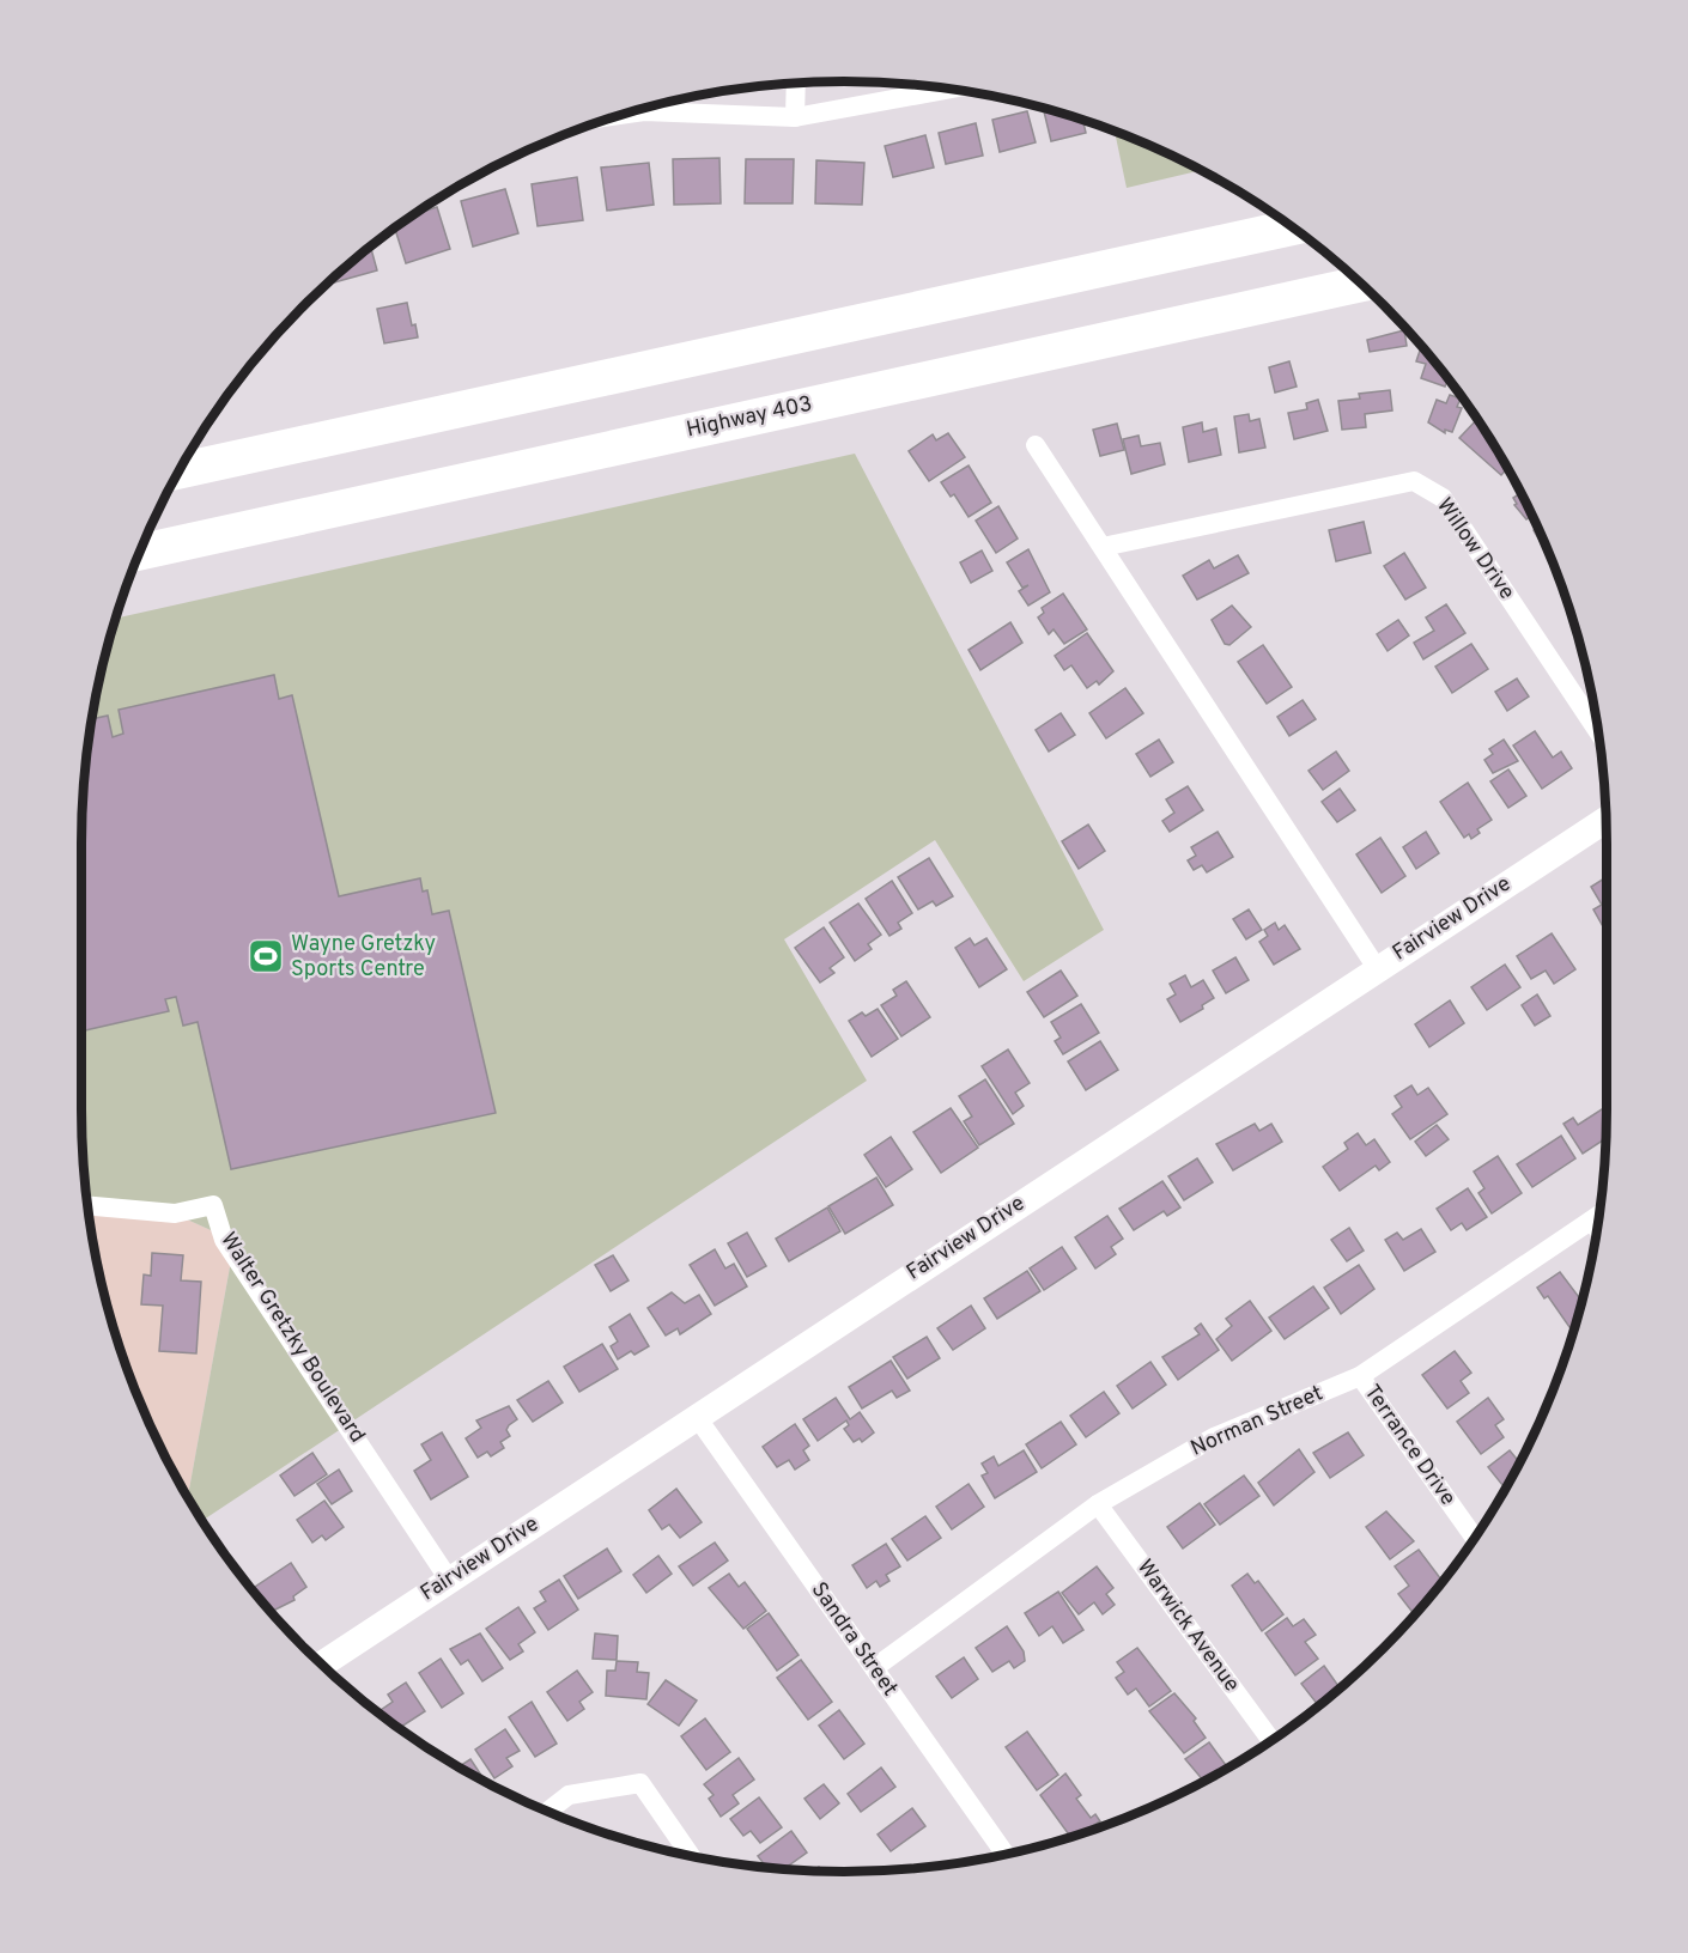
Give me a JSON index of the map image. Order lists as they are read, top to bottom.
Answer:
{
  "streets": {
    "highway": ["Highway 403"],
    "main road": ["Fairview Drive"],
    "street": [
      "Willow Drive",
      "Walter Gretzky Boulevard",
      "Norman Street",
      "Terrance Drive",
      "Warwick Avenue",
      "Sandra Street"
    ]
  },
  "crossings": [
    ["Fairview Drive", "Walter Gretzky Boulevard"],
    ["Fairview Drive", "Sandra Street"],
    ["Norman Street", "Terrance Drive"],
    ["Norman Street", "Warwick Avenue"],
    ["Norman Street", "Sandra Street"]
  ],
  "places": {
    "sports": ["Wayne Gretzky Sports Centre"]
  }
}
